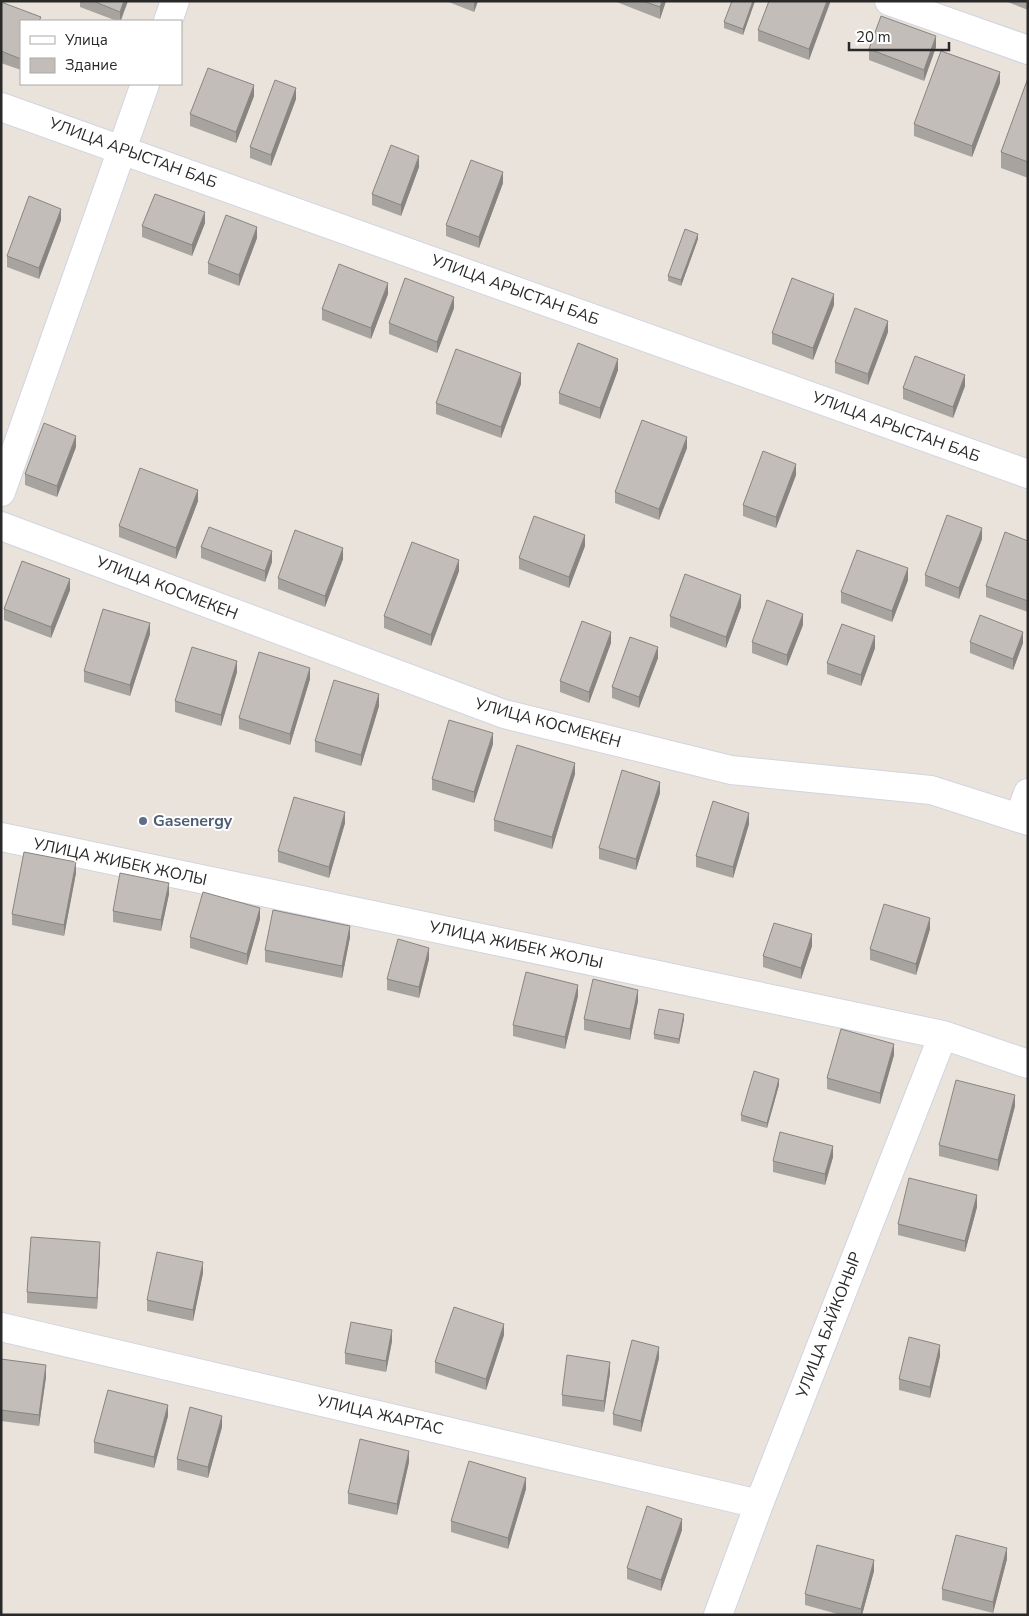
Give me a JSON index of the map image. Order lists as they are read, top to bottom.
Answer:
{
  "streets": {
    "street": [
      "УЛИЦА АРЫСТАН БАБ",
      "УЛИЦА КОСМЕКЕН",
      "УЛИЦА ЖИБЕК ЖОЛЫ",
      "УЛИЦА БАЙКОНЫР",
      "УЛИЦА ЖАРТАС"
    ]
  },
  "crossings": [
    ["УЛИЦА ЖИБЕК ЖОЛЫ", "УЛИЦА БАЙКОНЫР"],
    ["УЛИЦА БАЙКОНЫР", "УЛИЦА ЖАРТАС"]
  ],
  "places": ["Gasenergy"],
  "legend": ["Улица", "Здание"],
  "scale_bar": "20 m"
}
